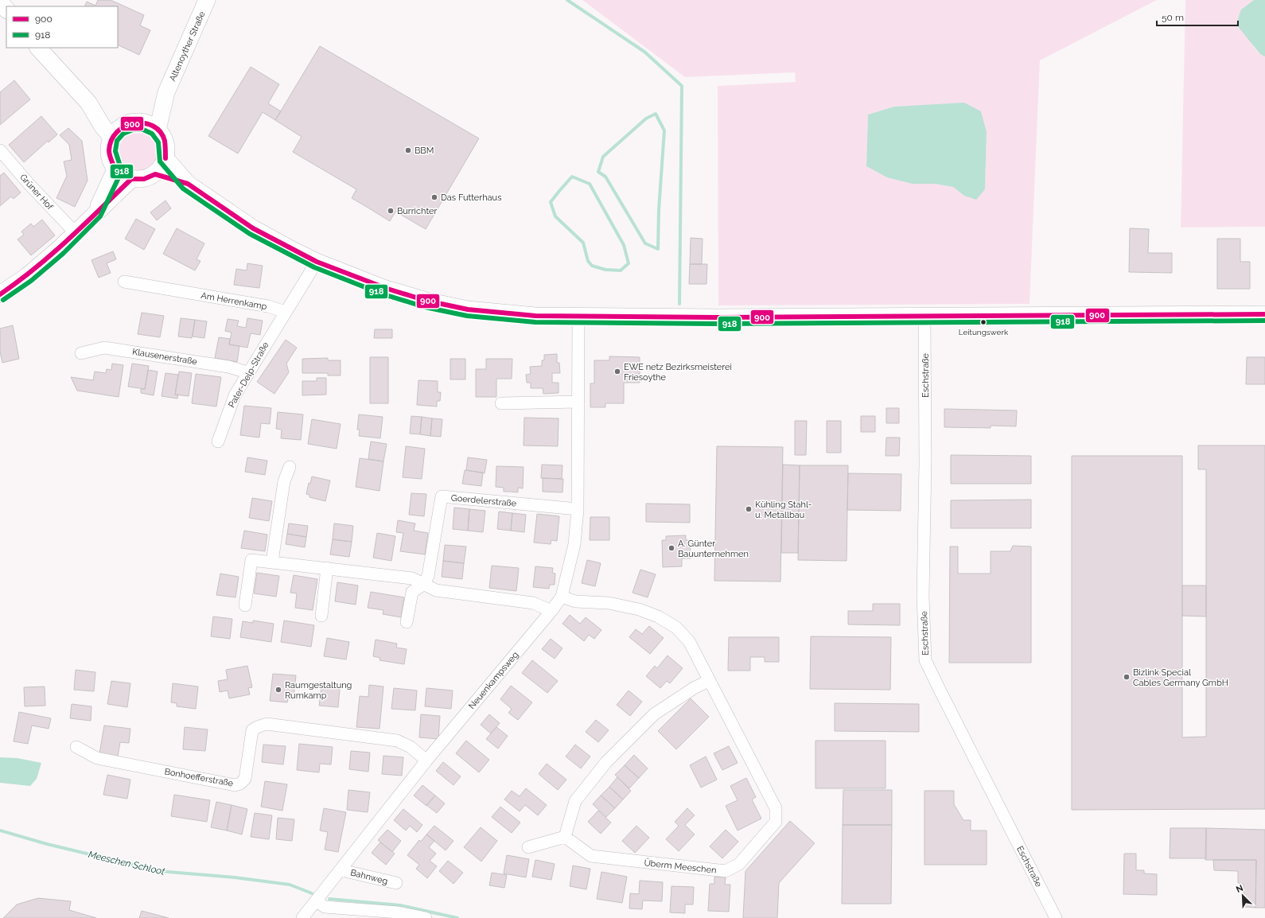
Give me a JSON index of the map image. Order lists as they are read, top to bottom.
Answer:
{
  "streets": {
    "main road": ["Altenoyther Straße"],
    "street": [
      "Grüner Hof",
      "Am Herrenkamp",
      "Klausenerstraße",
      "Pater-Delp-Straße",
      "Eschstraße",
      "Goerdelerstraße",
      "Neuenkampsweg",
      "Bonhoefferstraße",
      "Überm Meeschen",
      "Bahnweg"
    ]
  },
  "crossings": [
    ["Am Herrenkamp", "Pater-Delp-Straße"],
    ["Klausenerstraße", "Pater-Delp-Straße"],
    ["Goerdelerstraße", "Neuenkampsweg"],
    ["Neuenkampsweg", "Bonhoefferstraße"],
    ["Neuenkampsweg", "Überm Meeschen"],
    ["Neuenkampsweg", "Bahnweg"]
  ],
  "water": ["Meeschen Schloot"],
  "places": [
    "BBM",
    "Das Futterhaus",
    "Burrichter",
    "Leitungswerk",
    "EWE netz Bezirksmeisterei Friesoythe",
    "Kühling Stahl- u. Metallbau",
    "A. Günter Bauunternehmen",
    "Bizlink Special Cables Germany GmbH",
    "Raumgestaltung Rumkamp"
  ],
  "lines": ["transit line 900", "transit line 918"],
  "legend": ["900", "918"],
  "scale_bar": "50 m",
  "north": "top left"
}
